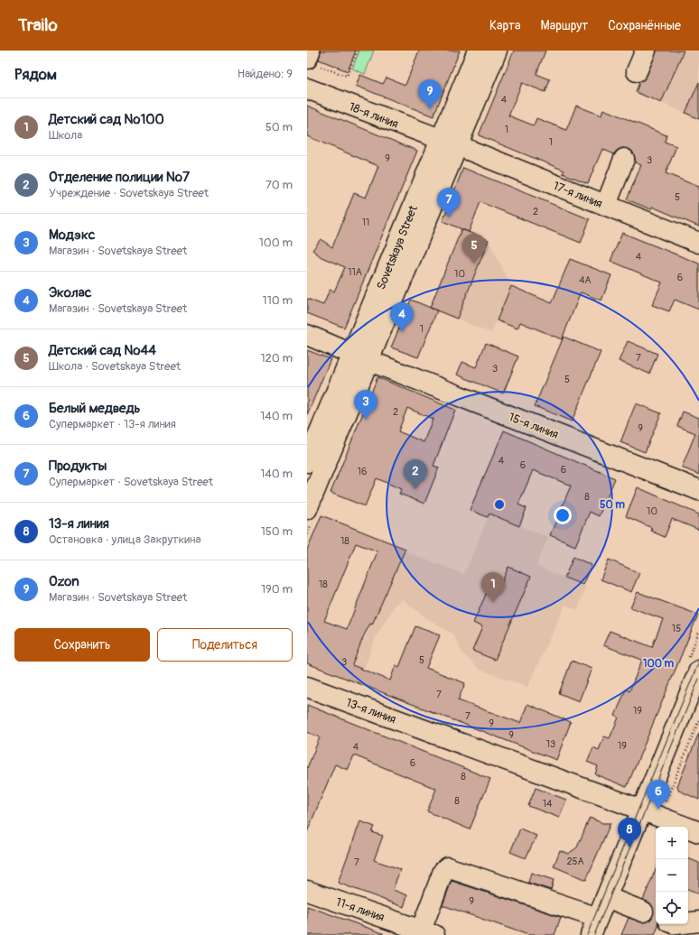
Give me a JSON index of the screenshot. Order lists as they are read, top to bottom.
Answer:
{
  "streets": {
    "street": [
      "18-я линия",
      "17-я линия",
      "Sovetskaya Street",
      "15-я линия",
      "13-я линия",
      "11-я линия"
    ]
  },
  "crossings": [
    ["18-я линия", "17-я линия"],
    ["18-я линия", "Sovetskaya Street"],
    ["17-я линия", "Sovetskaya Street"],
    ["Sovetskaya Street", "15-я линия"]
  ],
  "house_numbers": [
    "4",
    "1",
    "1",
    "9",
    "3",
    "5",
    "2",
    "11",
    "4",
    "11А",
    "10",
    "6",
    "4А",
    "1",
    "7",
    "3",
    "5",
    "2",
    "9",
    "4",
    "6",
    "6",
    "16",
    "8",
    "10",
    "18",
    "18",
    "15",
    "5",
    "3",
    "7",
    "19",
    "7",
    "9",
    "9",
    "13",
    "19",
    "4",
    "6",
    "8",
    "8",
    "14",
    "25А",
    "7",
    "9"
  ],
  "page": {
    "header": "Trailo",
    "nav": ["Карта", "Маршрут", "Сохранённые"],
    "heading": ["Рядом", "Найдено: 9"],
    "pins": [
      "9",
      "7",
      "5",
      "4",
      "3",
      "2",
      "1",
      "6",
      "8"
    ],
    "list": [
      {
        "mark": "1",
        "name": "Детский сад №100",
        "note": "Школа",
        "value": "50 m"
      },
      {
        "mark": "2",
        "name": "Отделение полиции №7",
        "note": "Учреждение · Sovetskaya Street",
        "value": "70 m"
      },
      {
        "mark": "3",
        "name": "Модэкс",
        "note": "Магазин · Sovetskaya Street",
        "value": "100 m"
      },
      {
        "mark": "4",
        "name": "Эколас",
        "note": "Магазин · Sovetskaya Street",
        "value": "110 m"
      },
      {
        "mark": "5",
        "name": "Детский сад №44",
        "note": "Школа · Sovetskaya Street",
        "value": "120 m"
      },
      {
        "mark": "6",
        "name": "Белый медведь",
        "note": "Супермаркет · 13-я линия",
        "value": "140 m"
      },
      {
        "mark": "7",
        "name": "Продукты",
        "note": "Супермаркет · Sovetskaya Street",
        "value": "140 m"
      },
      {
        "mark": "8",
        "name": "13-я линия",
        "note": "Остановка · улица Закруткина",
        "value": "150 m"
      },
      {
        "mark": "9",
        "name": "Ozon",
        "note": "Магазин · Sovetskaya Street",
        "value": "190 m"
      }
    ],
    "buttons": ["Сохранить", "Поделиться"],
    "map_buttons": ["+", "−"]
  },
  "rings": ["50 m", "100 m"]
}
